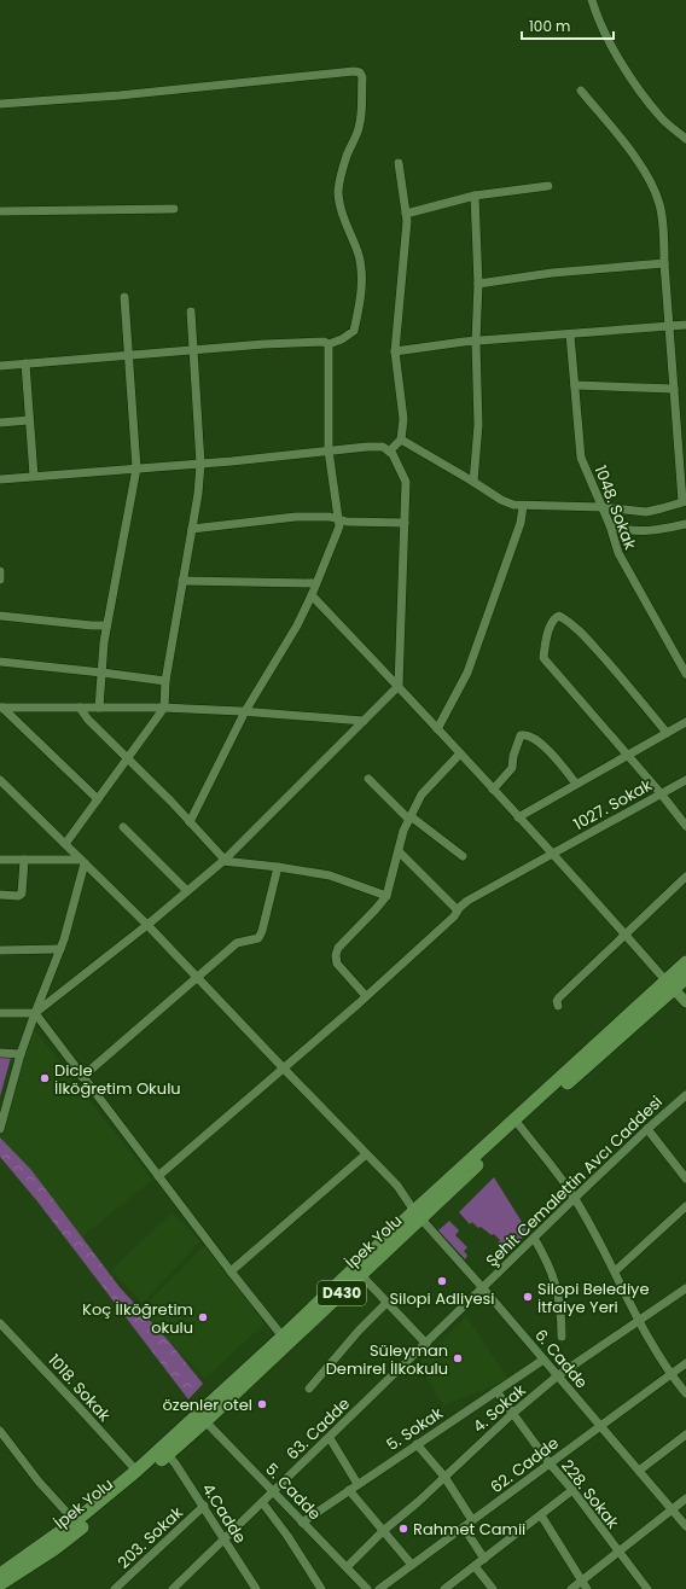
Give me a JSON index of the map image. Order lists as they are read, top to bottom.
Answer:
{
  "streets": {
    "highway": ["İpek Yolu", "D430"],
    "street": [
      "1048. Sokak",
      "1027. Sokak",
      "Şehit Cemalettin Avcı Caddesi",
      "6. Cadde",
      "1018. Sokak",
      "4. Sokak",
      "63. Cadde",
      "5. Sokak",
      "62. Cadde",
      "5. Cadde",
      "228. Sokak",
      "4.Cadde",
      "203. Sokak"
    ]
  },
  "crossings": [
    ["1027. Sokak", "6. Cadde"],
    ["Şehit Cemalettin Avcı Caddesi", "6. Cadde"],
    ["Şehit Cemalettin Avcı Caddesi", "63. Cadde"],
    ["İpek Yolu", "D430"],
    ["İpek Yolu", "6. Cadde"],
    ["İpek Yolu", "5. Cadde"],
    ["İpek Yolu", "4.Cadde"],
    ["D430", "6. Cadde"],
    ["D430", "1018. Sokak"],
    ["D430", "5. Cadde"],
    ["6. Cadde", "4. Sokak"],
    ["6. Cadde", "63. Cadde"],
    ["6. Cadde", "5. Sokak"],
    ["6. Cadde", "62. Cadde"],
    ["4. Sokak", "5. Cadde"],
    ["4. Sokak", "228. Sokak"],
    ["63. Cadde", "5. Cadde"],
    ["63. Cadde", "4.Cadde"],
    ["5. Sokak", "5. Cadde"],
    ["5. Sokak", "228. Sokak"],
    ["62. Cadde", "228. Sokak"],
    ["4.Cadde", "203. Sokak"]
  ],
  "places": [
    "Dicle İlköğretim Okulu",
    "Silopi Adliyesi",
    "Silopi Belediye İtfaiye Yeri",
    "Koç İlköğretim okulu",
    "Süleyman Demirel İlkokulu",
    "özenler otel",
    "Rahmet Camii"
  ],
  "scale_bar": "100 m"
}
